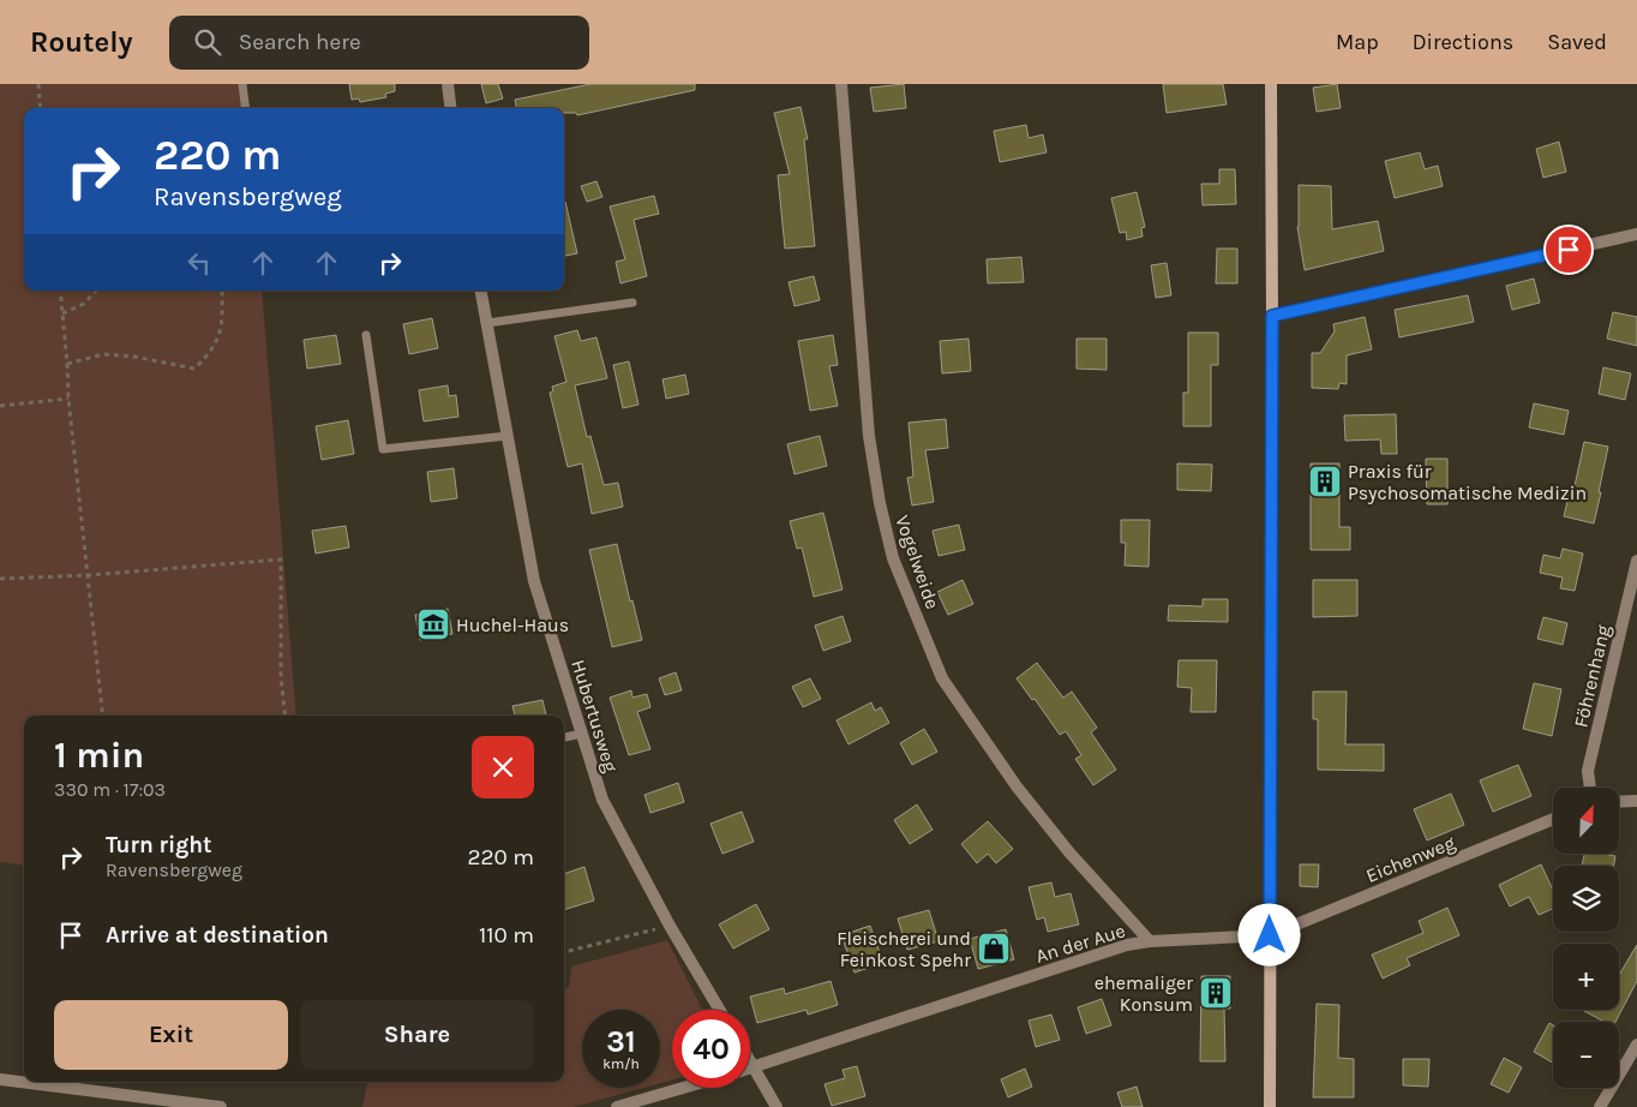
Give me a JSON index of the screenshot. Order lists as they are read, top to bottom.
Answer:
{
  "streets": {
    "street": [
      "Vogelweide",
      "Föhrenhang",
      "Hubertusweg",
      "Eichenweg",
      "An der Aue"
    ]
  },
  "crossings": [
    ["Vogelweide", "An der Aue"],
    ["Eichenweg", "An der Aue"]
  ],
  "places": {
    "building": ["Praxis für Psychosomatische Medizin", "ehemaliger Konsum"],
    "museum": ["Huchel-Haus"],
    "shop": ["Fleischerei und Feinkost Spehr"]
  },
  "north": "top right",
  "page": {
    "header": "Routely",
    "search": "Search here",
    "nav": ["Map", "Directions", "Saved"],
    "turn": ["220 m", "Ravensbergweg"],
    "heading": ["1 min", "330 m · 17:03"],
    "map_buttons": ["+", "−"],
    "list": [
      {
        "name": "Turn right",
        "note": "Ravensbergweg",
        "value": "220 m"
      },
      {
        "name": "Arrive at destination",
        "value": "110 m"
      }
    ],
    "buttons": ["Exit", "Share"],
    "speed": "31 km/h",
    "limit": "40"
  }
}
